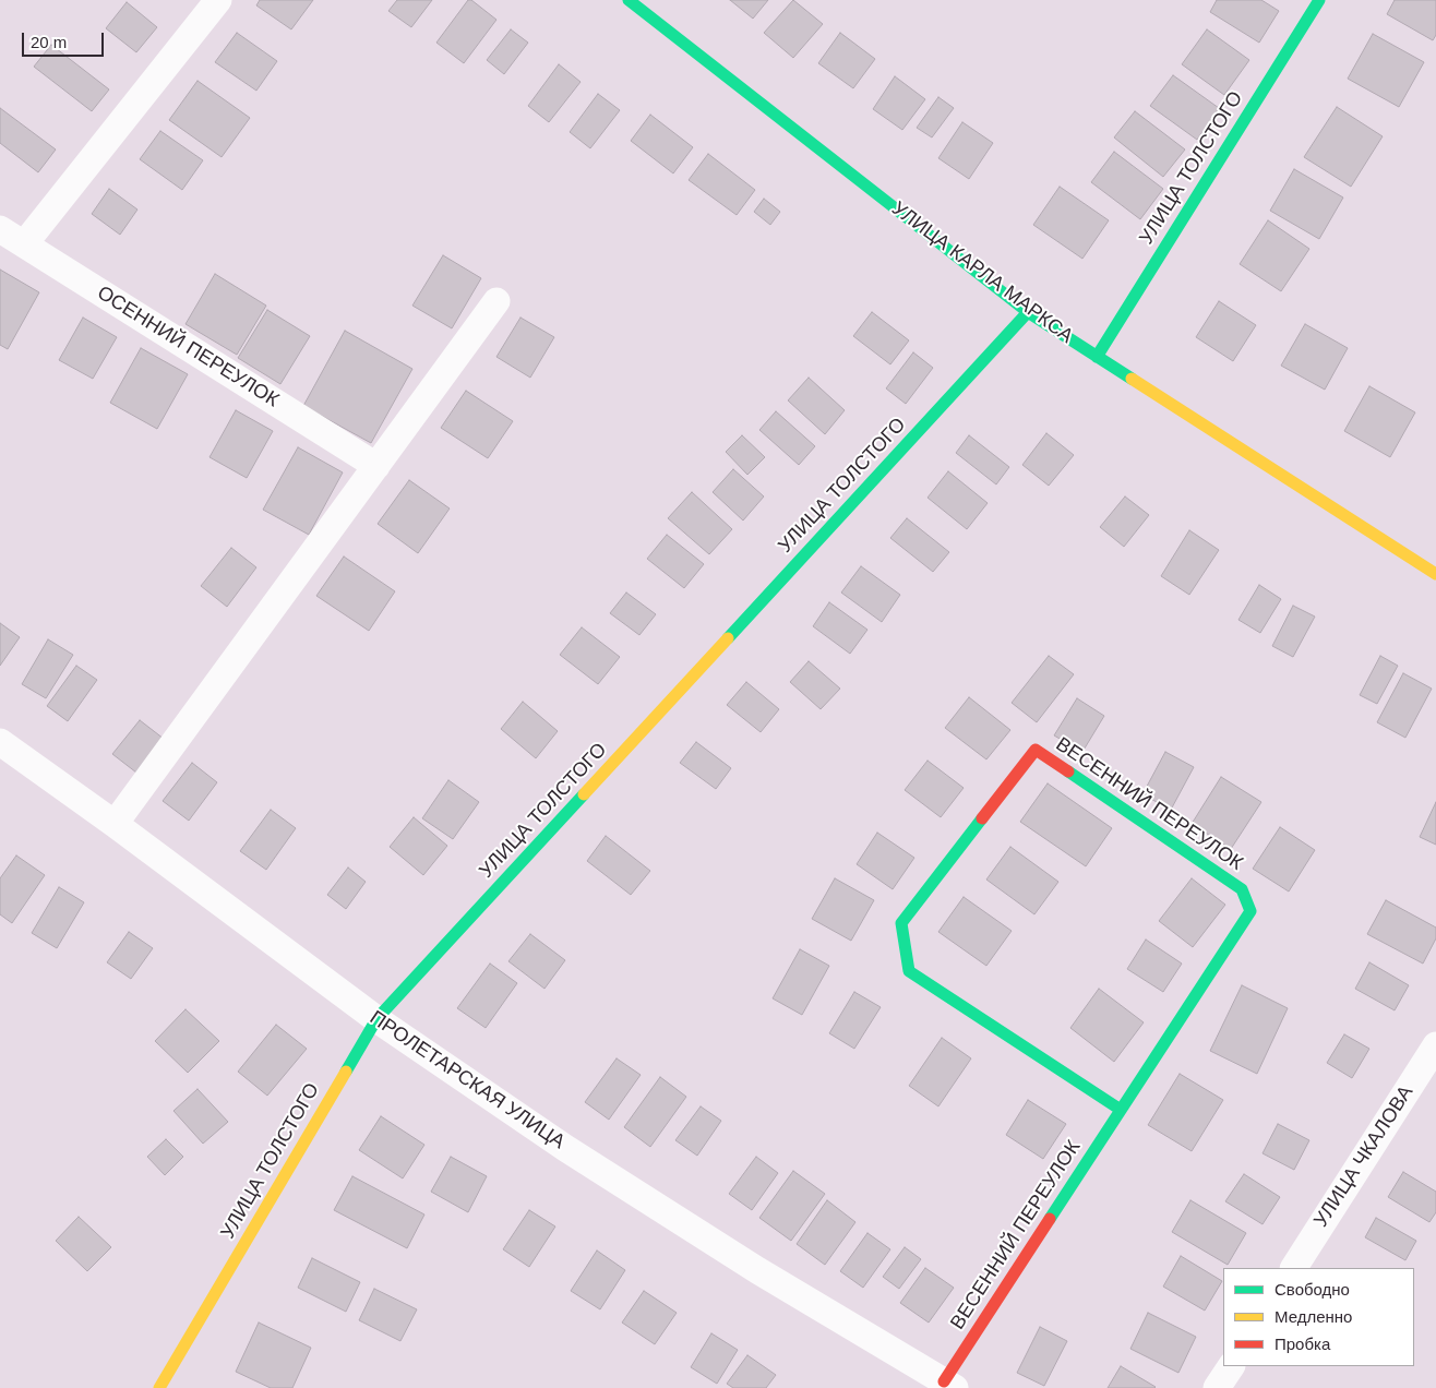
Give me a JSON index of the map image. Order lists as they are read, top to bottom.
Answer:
{
  "streets": {
    "street": [
      "УЛИЦА ТОЛСТОГО",
      "УЛИЦА КАРЛА МАРКСА",
      "ОСЕННИЙ ПЕРЕУЛОК",
      "ВЕСЕННИЙ ПЕРЕУЛОК",
      "ПРОЛЕТАРСКАЯ УЛИЦА",
      "УЛИЦА ЧКАЛОВА"
    ]
  },
  "crossings": [
    ["УЛИЦА ТОЛСТОГО", "УЛИЦА КАРЛА МАРКСА"],
    ["УЛИЦА ТОЛСТОГО", "ПРОЛЕТАРСКАЯ УЛИЦА"],
    ["ВЕСЕННИЙ ПЕРЕУЛОК", "ПРОЛЕТАРСКАЯ УЛИЦА"]
  ],
  "legend": ["Свободно", "Медленно", "Пробка"],
  "scale_bar": "20 m"
}
